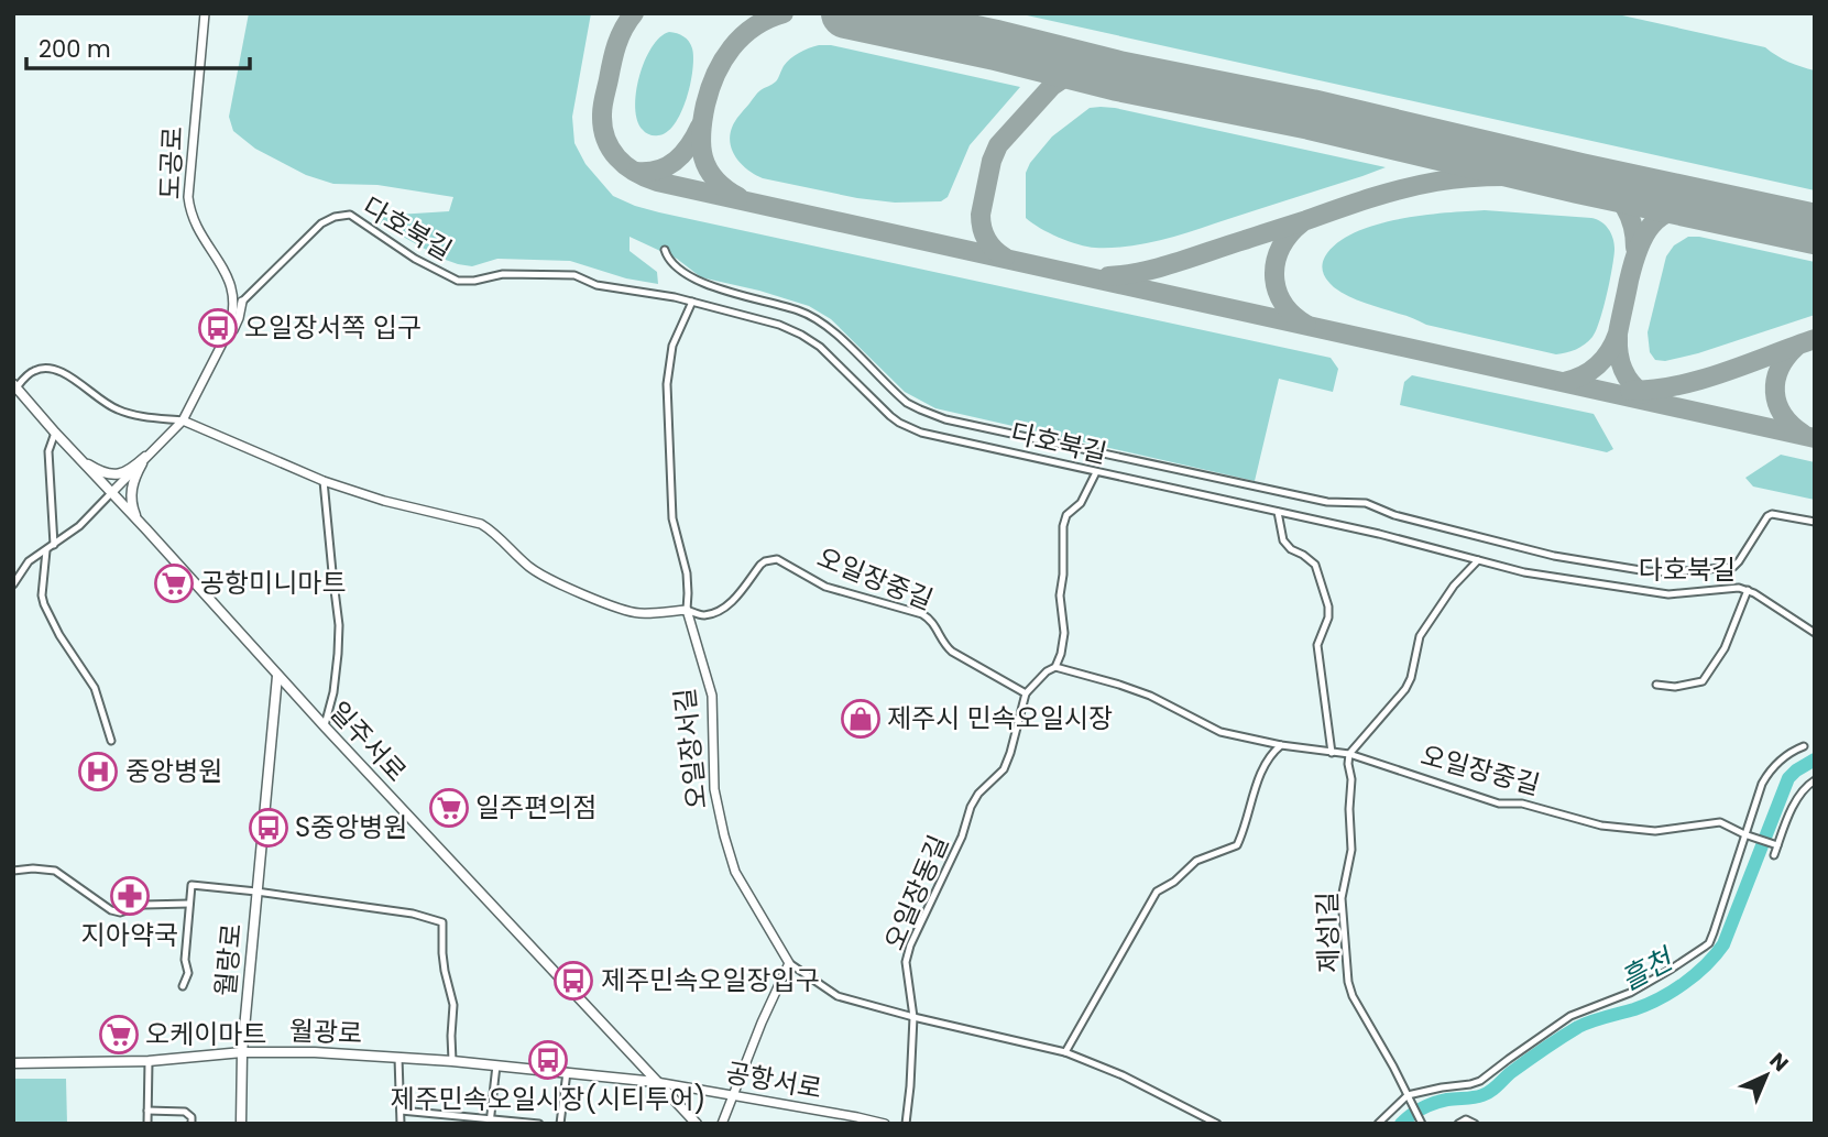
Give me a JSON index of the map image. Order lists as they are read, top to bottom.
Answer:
{
  "streets": {
    "main road": ["일주서로", "월랑로", "월광로"],
    "street": [
      "도공로",
      "다호북길",
      "오일장중길",
      "오일장서길",
      "오일장동길",
      "제성1길",
      "공항서로"
    ]
  },
  "crossings": [
    ["도공로", "다호북길"],
    ["다호북길", "오일장서길"],
    ["오일장중길", "오일장서길"],
    ["오일장중길", "오일장동길"],
    ["오일장중길", "제성1길"],
    ["일주서로", "월랑로"],
    ["일주서로", "월광로"],
    ["일주서로", "공항서로"],
    ["월랑로", "월광로"],
    ["월광로", "공항서로"]
  ],
  "water": ["흘천"],
  "places": {
    "bus stop": [
      "오일장서쪽 입구",
      "S중앙병원",
      "제주민속오일장입구",
      "제주민속오일시장(시티투어)"
    ],
    "supermarket": ["공항미니마트", "일주편의점", "오케이마트"],
    "shop": ["제주시 민속오일시장"],
    "hospital": ["중앙병원"],
    "pharmacy": ["지아약국"]
  },
  "scale_bar": "200 m",
  "north": "top right"
}
